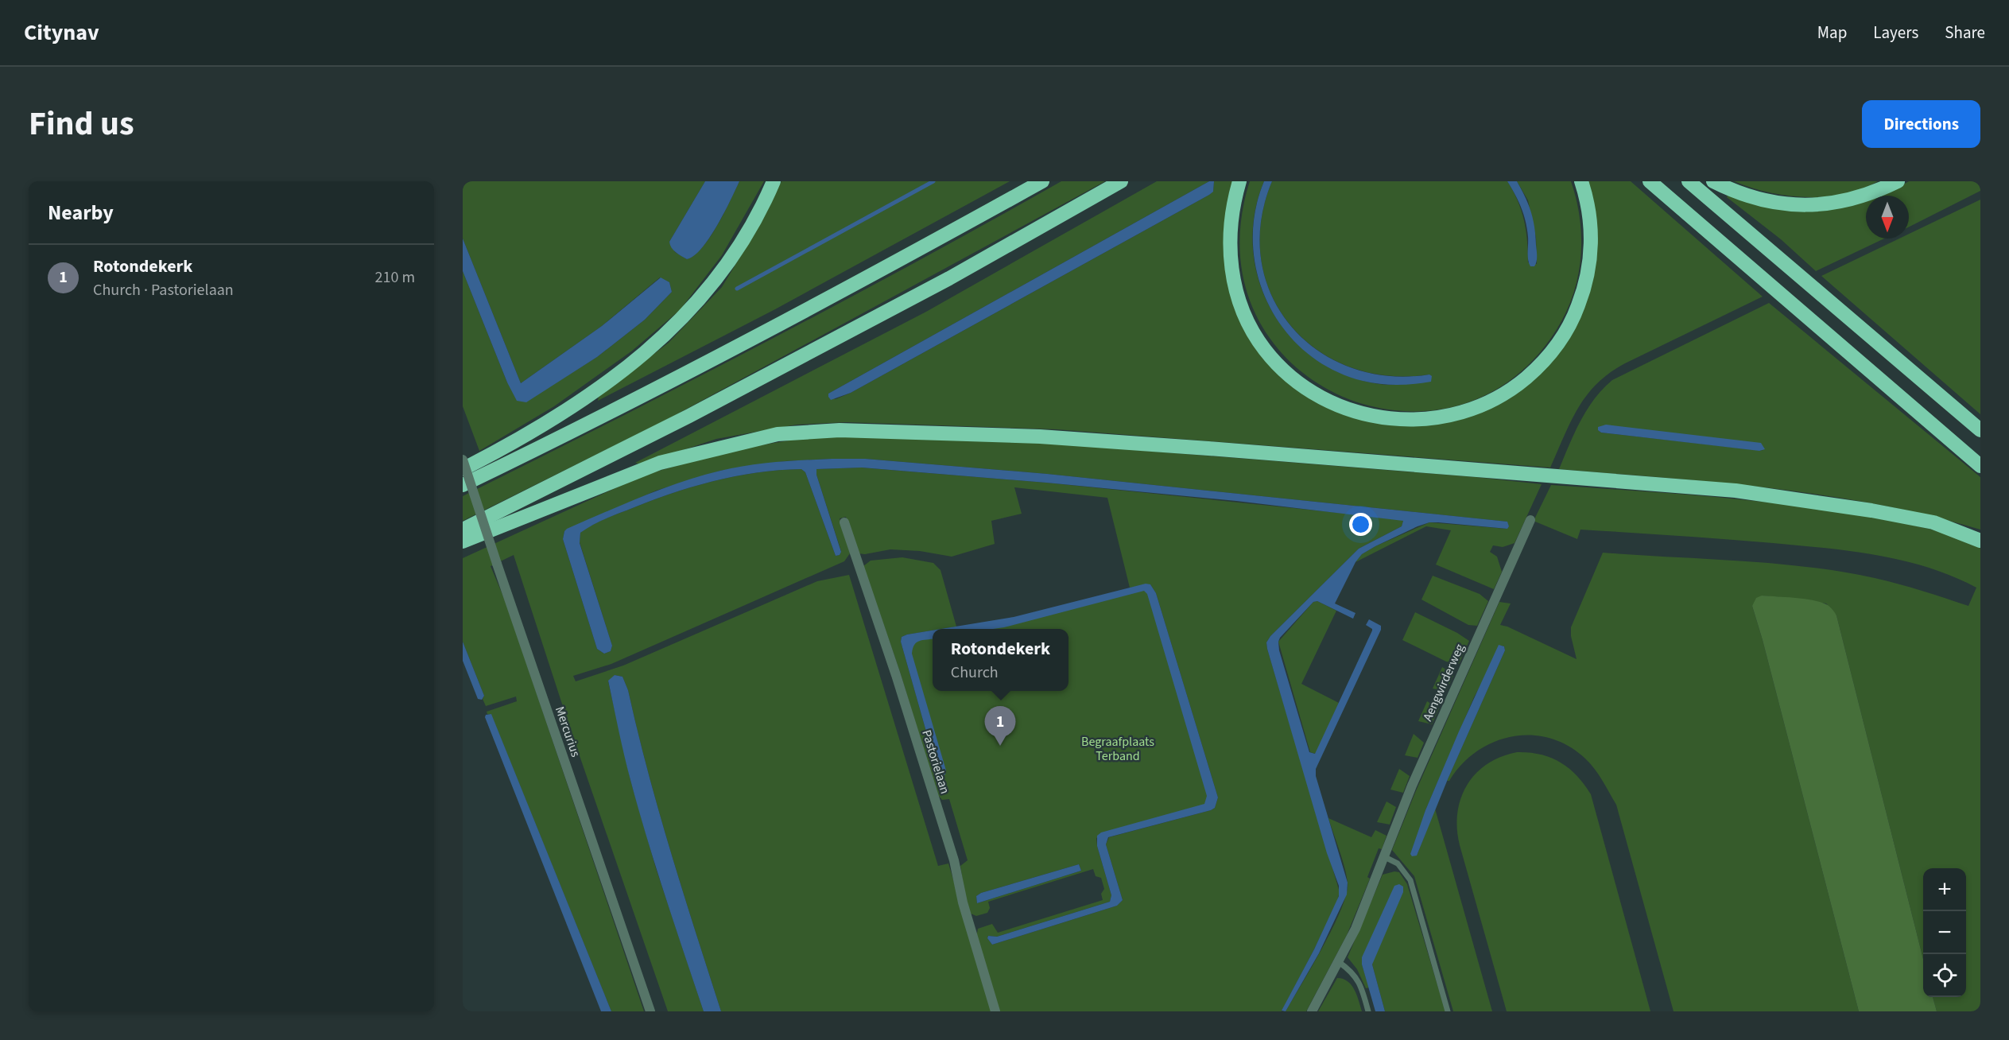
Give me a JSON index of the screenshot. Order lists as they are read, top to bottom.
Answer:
{
  "streets": {
    "street": ["Aengwirderweg", "Mercurius", "Pastorielaan"]
  },
  "parks": ["Begraafplaats Terband"],
  "north": "bottom",
  "page": {
    "header": "Citynav",
    "nav": ["Map", "Layers", "Share"],
    "title": "Find us",
    "buttons": "Directions",
    "heading": "Nearby",
    "list": [
      {
        "mark": "1",
        "name": "Rotondekerk",
        "note": "Church · Pastorielaan",
        "value": "210 m"
      }
    ],
    "popup": ["Rotondekerk", "Church"],
    "pins": "1",
    "map_buttons": ["+", "−"]
  }
}
